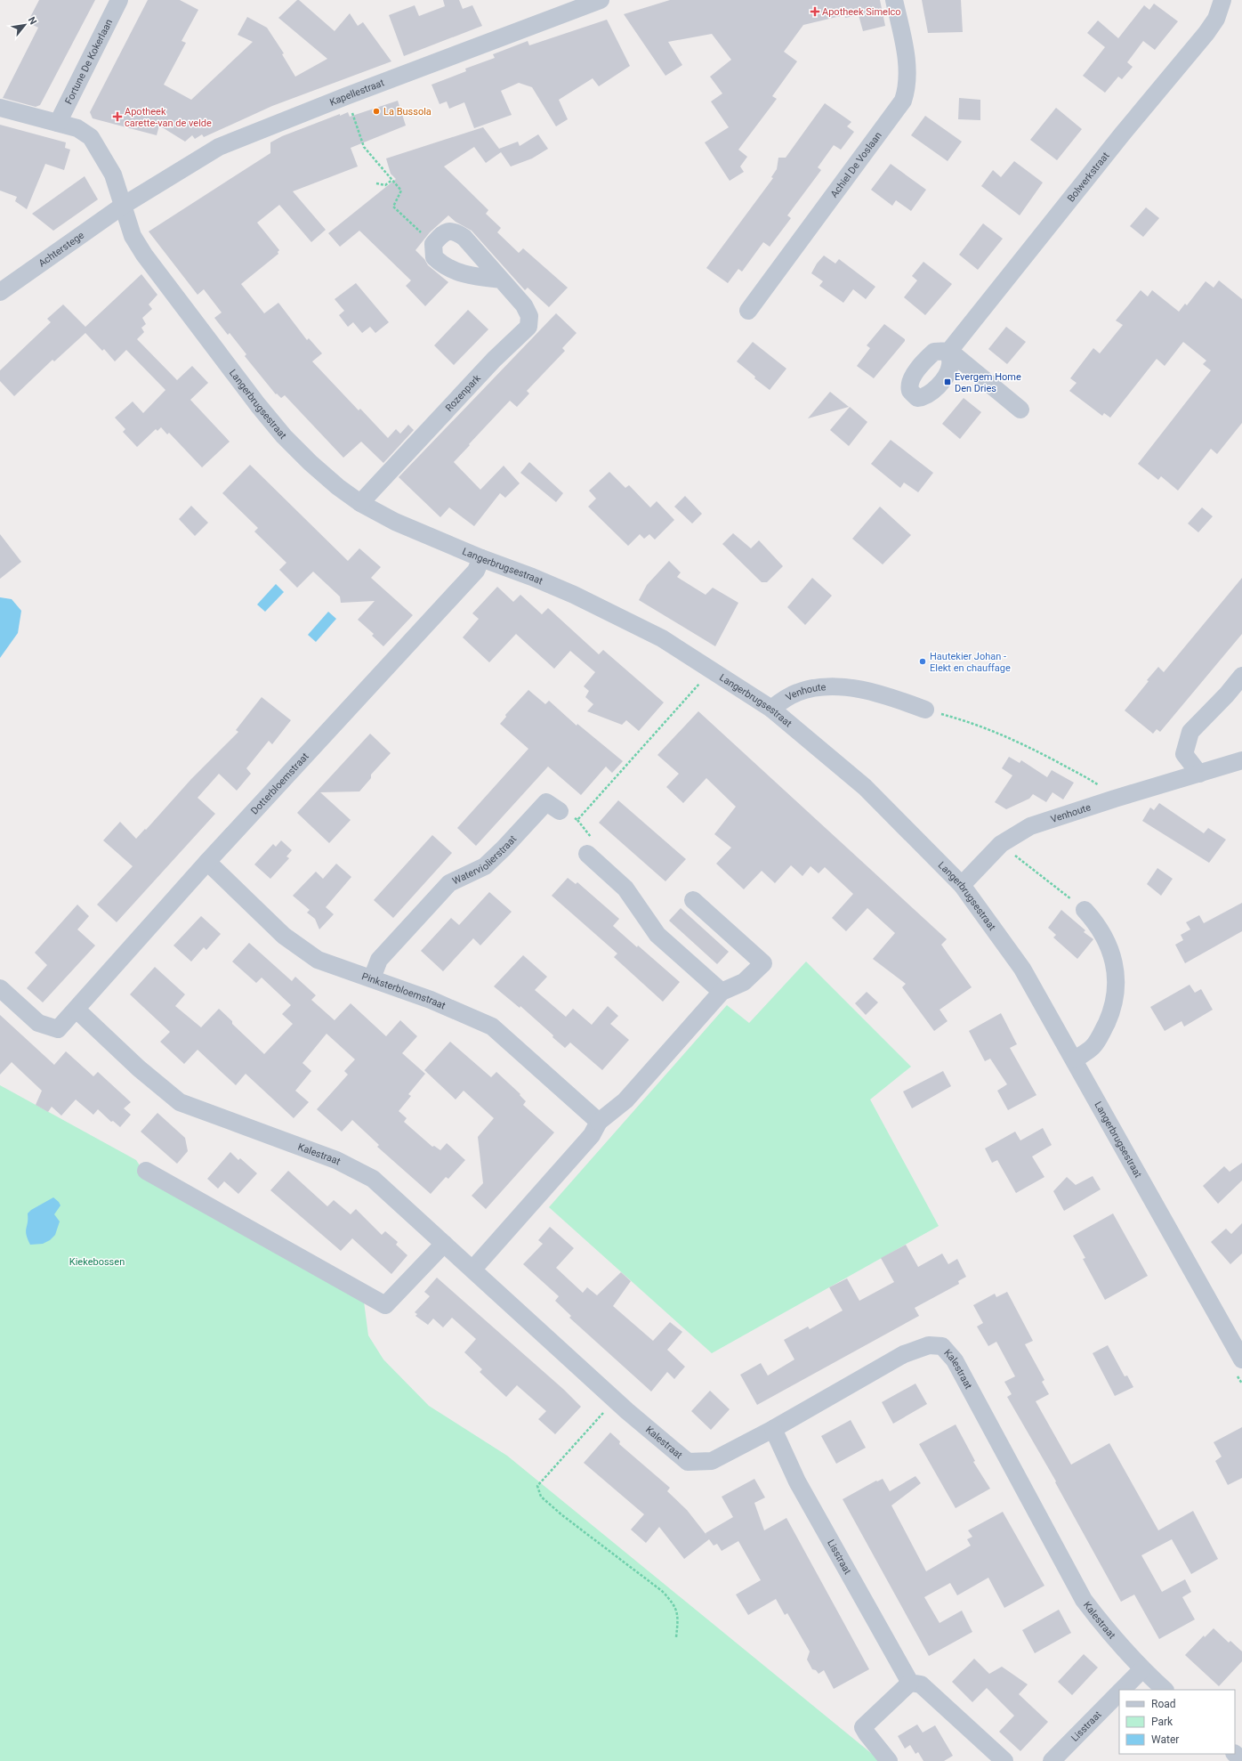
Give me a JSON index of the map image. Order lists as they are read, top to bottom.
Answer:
{
  "streets": {
    "street": [
      "Fortune De Kokerlaan",
      "Kapellestraat",
      "Achiel De Voslaan",
      "Bolwerkstraat",
      "Achterstege",
      "Rozenpark",
      "Langerbrugsestraat",
      "Venhoute",
      "Dotterbloemstraat",
      "Waterviolierstraat",
      "Pinksterbloemstraat",
      "Kalestraat",
      "Lisstraat"
    ]
  },
  "crossings": [
    ["Fortune De Kokerlaan", "Langerbrugsestraat"],
    ["Kapellestraat", "Achterstege"],
    ["Kapellestraat", "Langerbrugsestraat"],
    ["Achterstege", "Langerbrugsestraat"],
    ["Rozenpark", "Langerbrugsestraat"],
    ["Langerbrugsestraat", "Venhoute"],
    ["Langerbrugsestraat", "Dotterbloemstraat"],
    ["Dotterbloemstraat", "Pinksterbloemstraat"],
    ["Dotterbloemstraat", "Kalestraat"],
    ["Waterviolierstraat", "Pinksterbloemstraat"],
    ["Kalestraat", "Lisstraat"]
  ],
  "parks": ["Kiekebossen"],
  "places": {
    "health": ["Apotheek Simelco", "Apotheek carette-van de velde"],
    "other": ["La Bussola", "Hautekier Johan - Elekt en chauffage"],
    "transit": ["Evergem Home Den Dries"]
  },
  "legend": ["Road", "Park", "Water"],
  "north": "top right"
}
